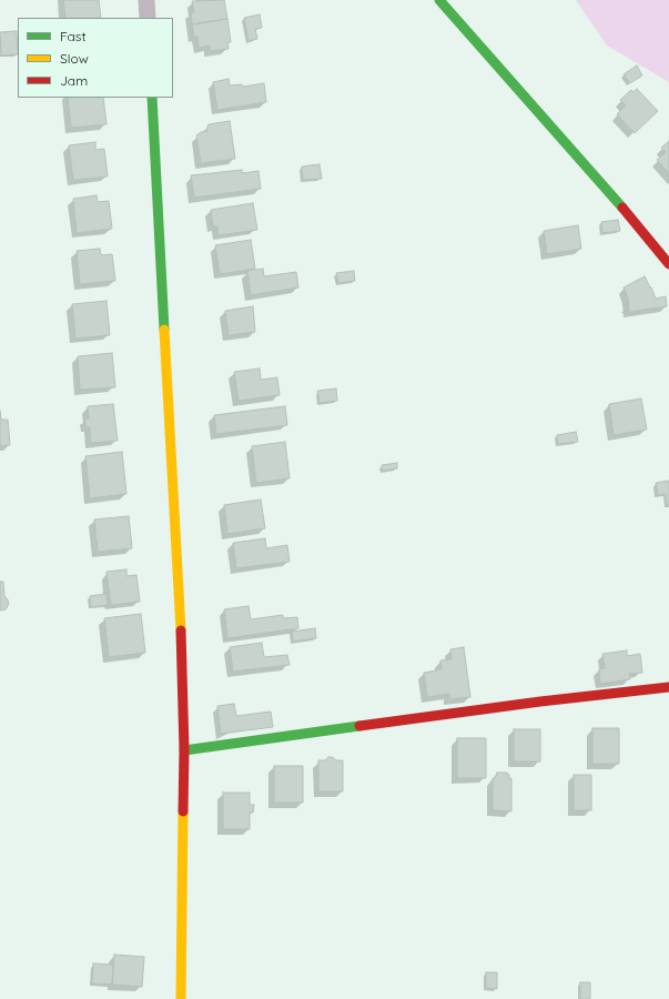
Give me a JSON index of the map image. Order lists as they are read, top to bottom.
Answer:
{
  "legend": ["Fast", "Slow", "Jam"]
}
